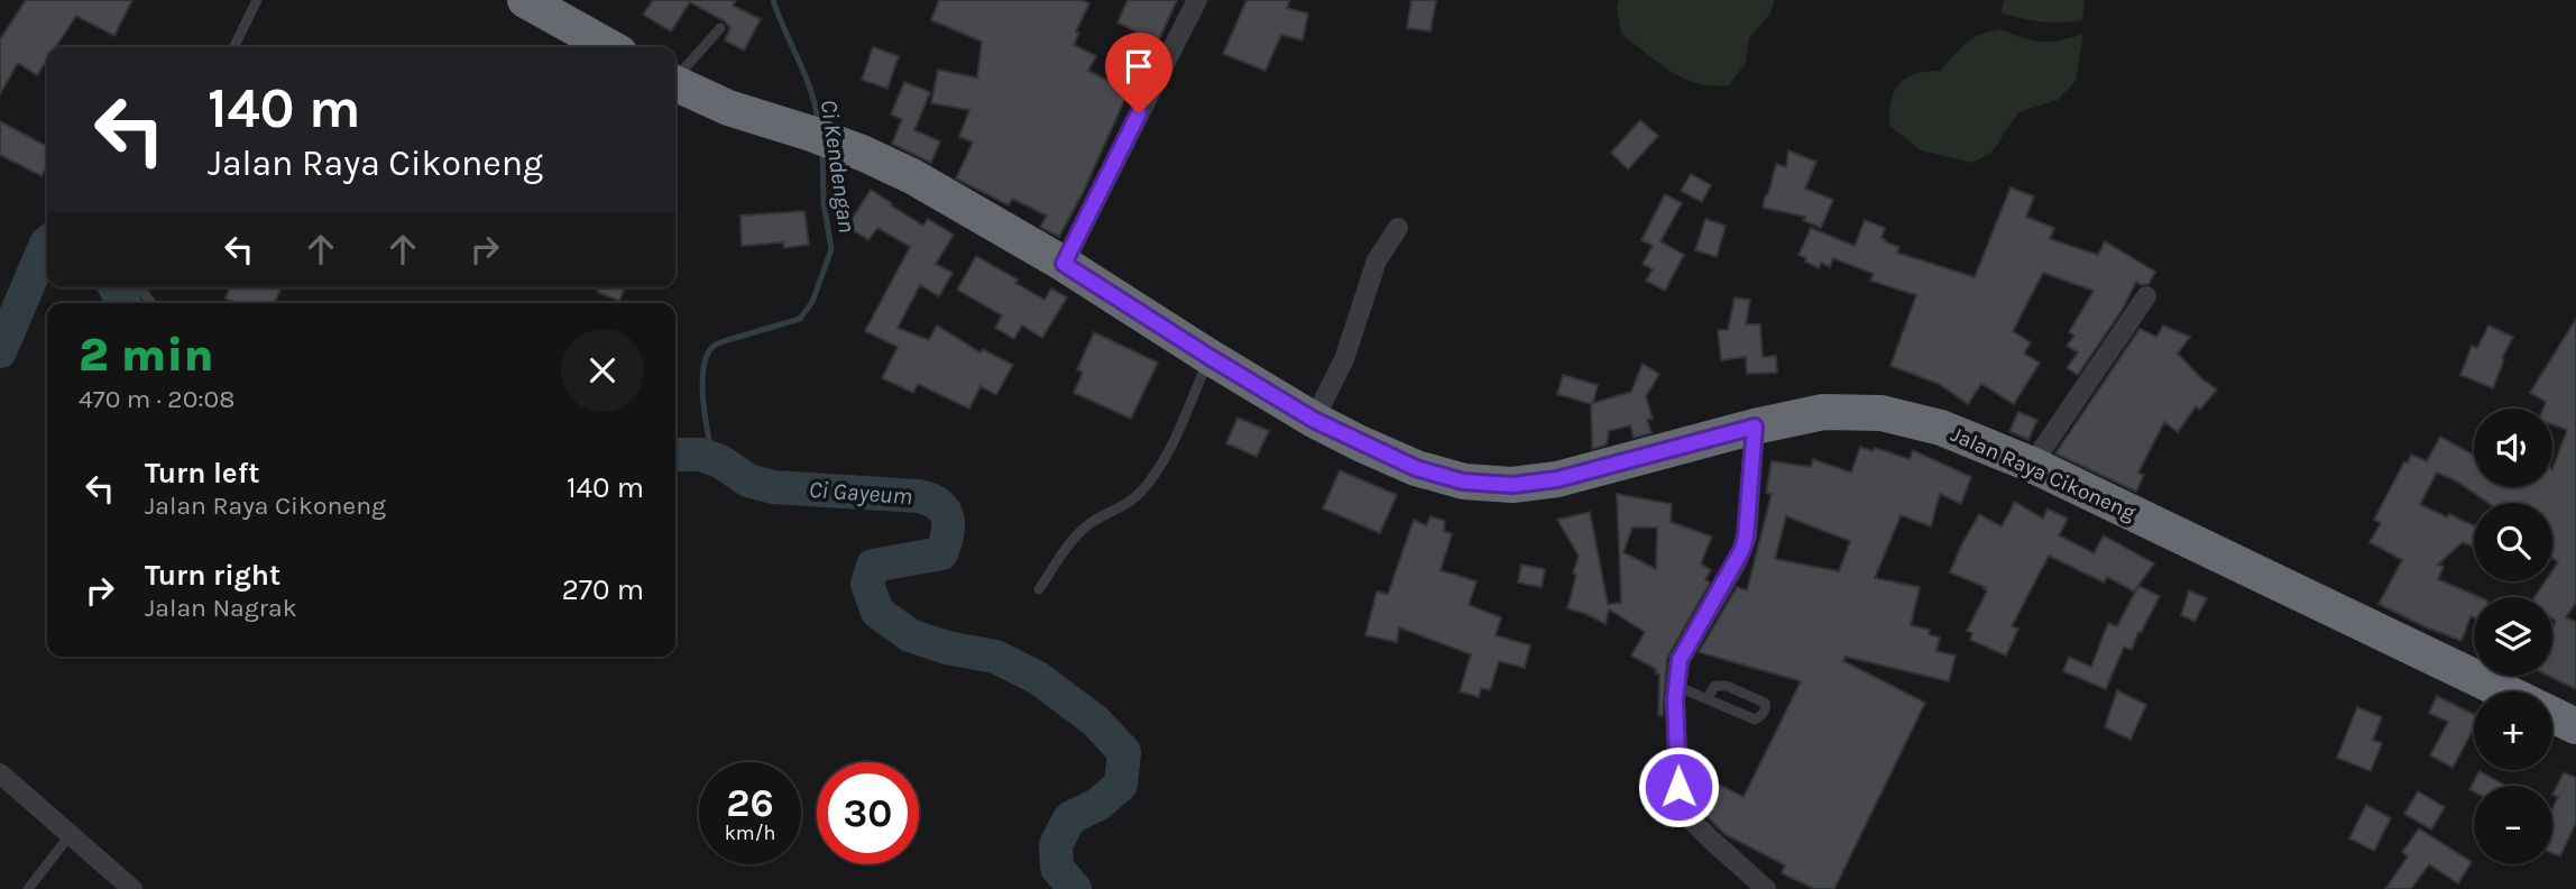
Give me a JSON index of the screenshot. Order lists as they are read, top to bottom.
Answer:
{
  "streets": {
    "highway": ["Jalan Raya Cikoneng"]
  },
  "water": ["Ci Kendengan", "Ci Gayeum"],
  "page": {
    "turn": ["140 m", "Jalan Raya Cikoneng"],
    "heading": ["2 min", "470 m · 20:08"],
    "map_buttons": ["+", "−"],
    "list": [
      {
        "name": "Turn left",
        "note": "Jalan Raya Cikoneng",
        "value": "140 m"
      },
      {
        "name": "Turn right",
        "note": "Jalan Nagrak",
        "value": "270 m"
      }
    ],
    "speed": "26 km/h",
    "limit": "30"
  }
}
